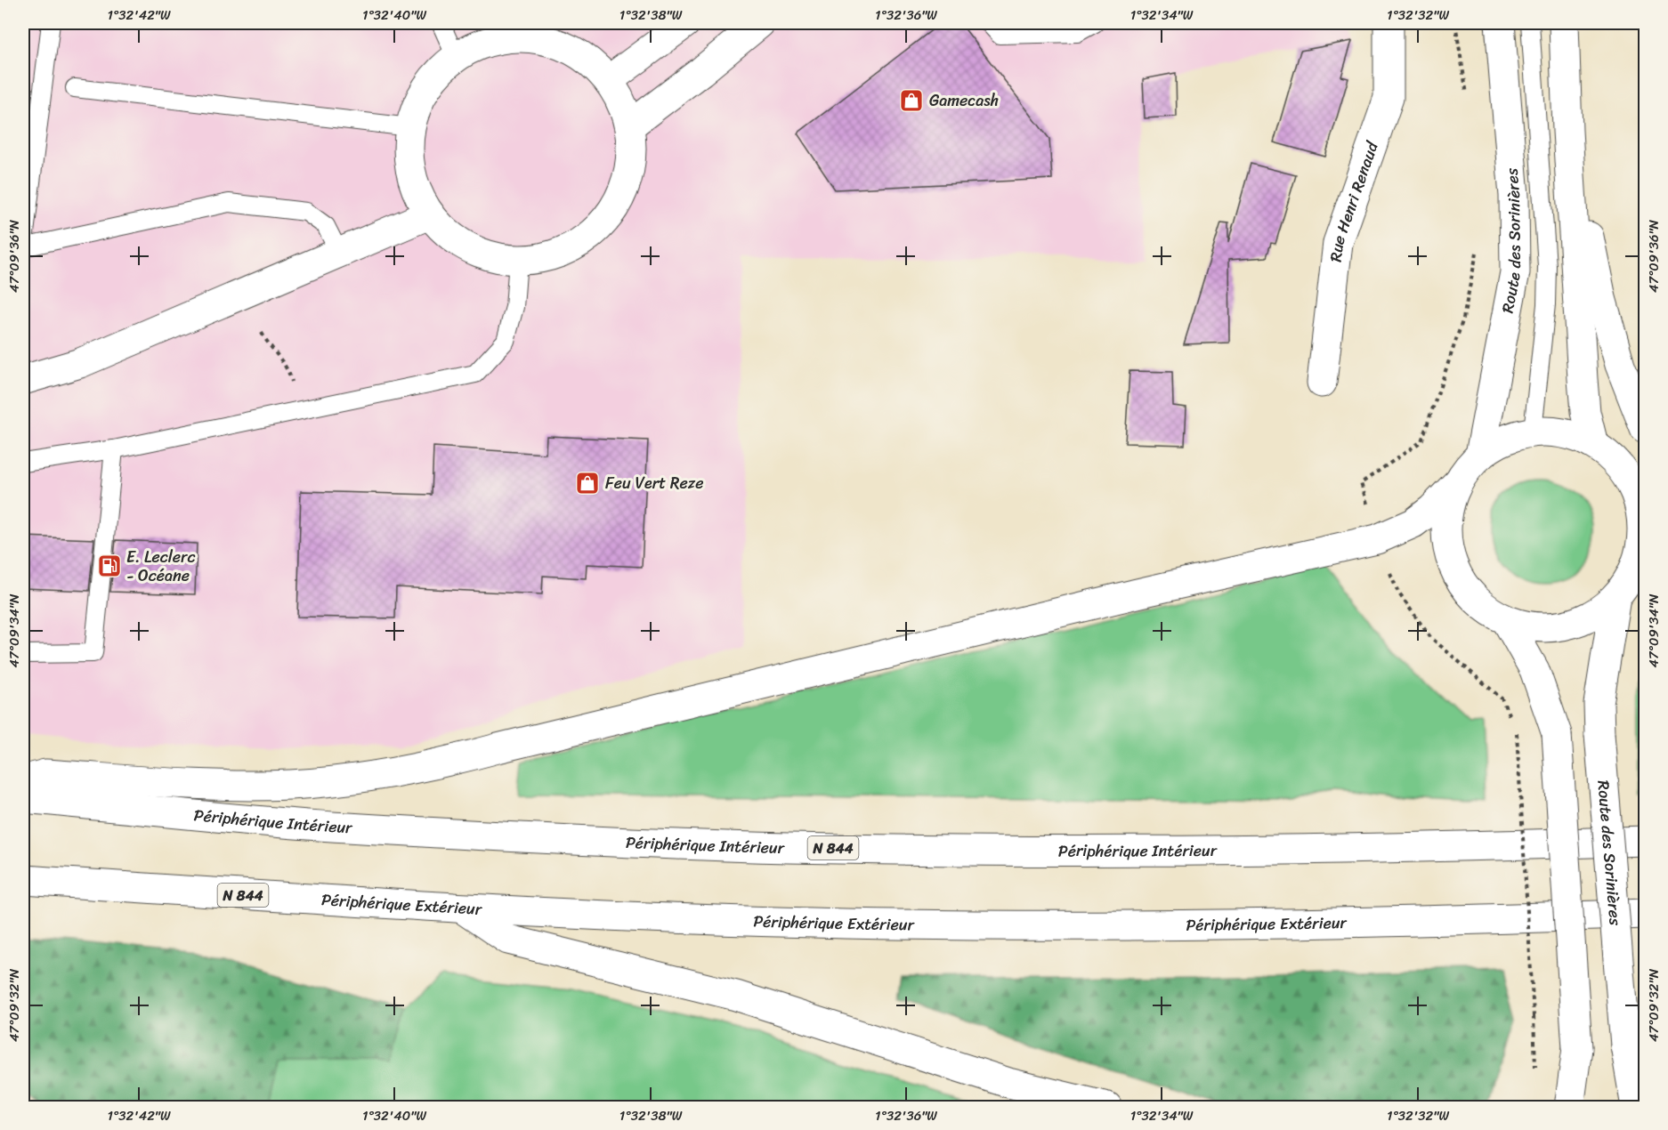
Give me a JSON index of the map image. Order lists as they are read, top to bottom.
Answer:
{
  "streets": {
    "main road": [
      "Rue Henri Renaud",
      "Route des Sorinières",
      "Périphérique Intérieur",
      "N 844",
      "Périphérique Extérieur"
    ]
  },
  "places": {
    "shop": ["Gamecash", "Feu Vert Reze"],
    "fuel station": ["E. Leclerc - Océane"]
  },
  "coordinates": [
    "1°32'42\"W",
    "1°32'40\"W",
    "1°32'38\"W",
    "1°32'36\"W",
    "1°32'34\"W",
    "1°32'32\"W",
    "47°09'36\"N",
    "47°09'34\"N",
    "47°09'32\"N"
  ]
}
